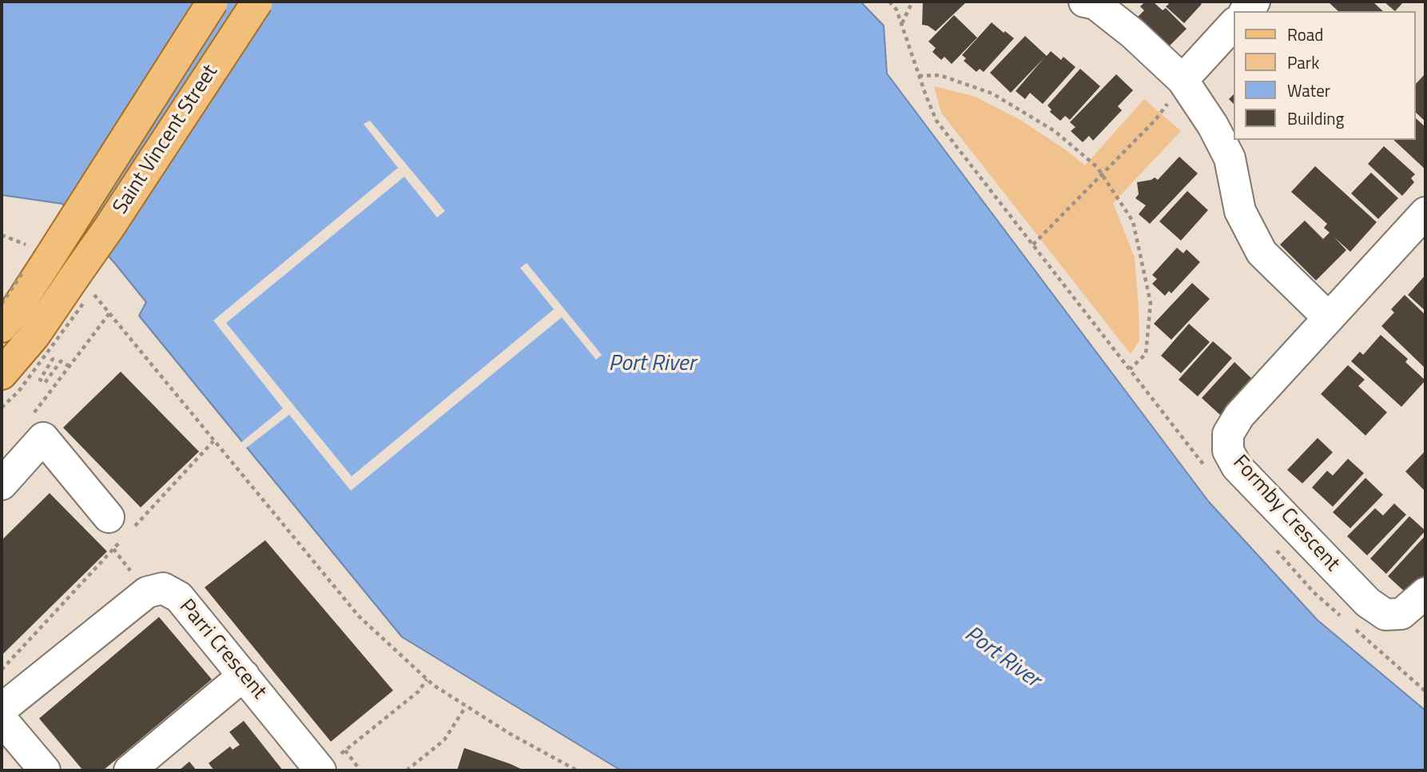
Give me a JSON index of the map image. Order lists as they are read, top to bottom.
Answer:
{
  "streets": {
    "main road": ["Saint Vincent Street"],
    "street": ["Formby Crescent", "Parri Crescent"]
  },
  "water": ["Port River"],
  "legend": [
    "Road",
    "Park",
    "Water",
    "Building"
  ]
}
